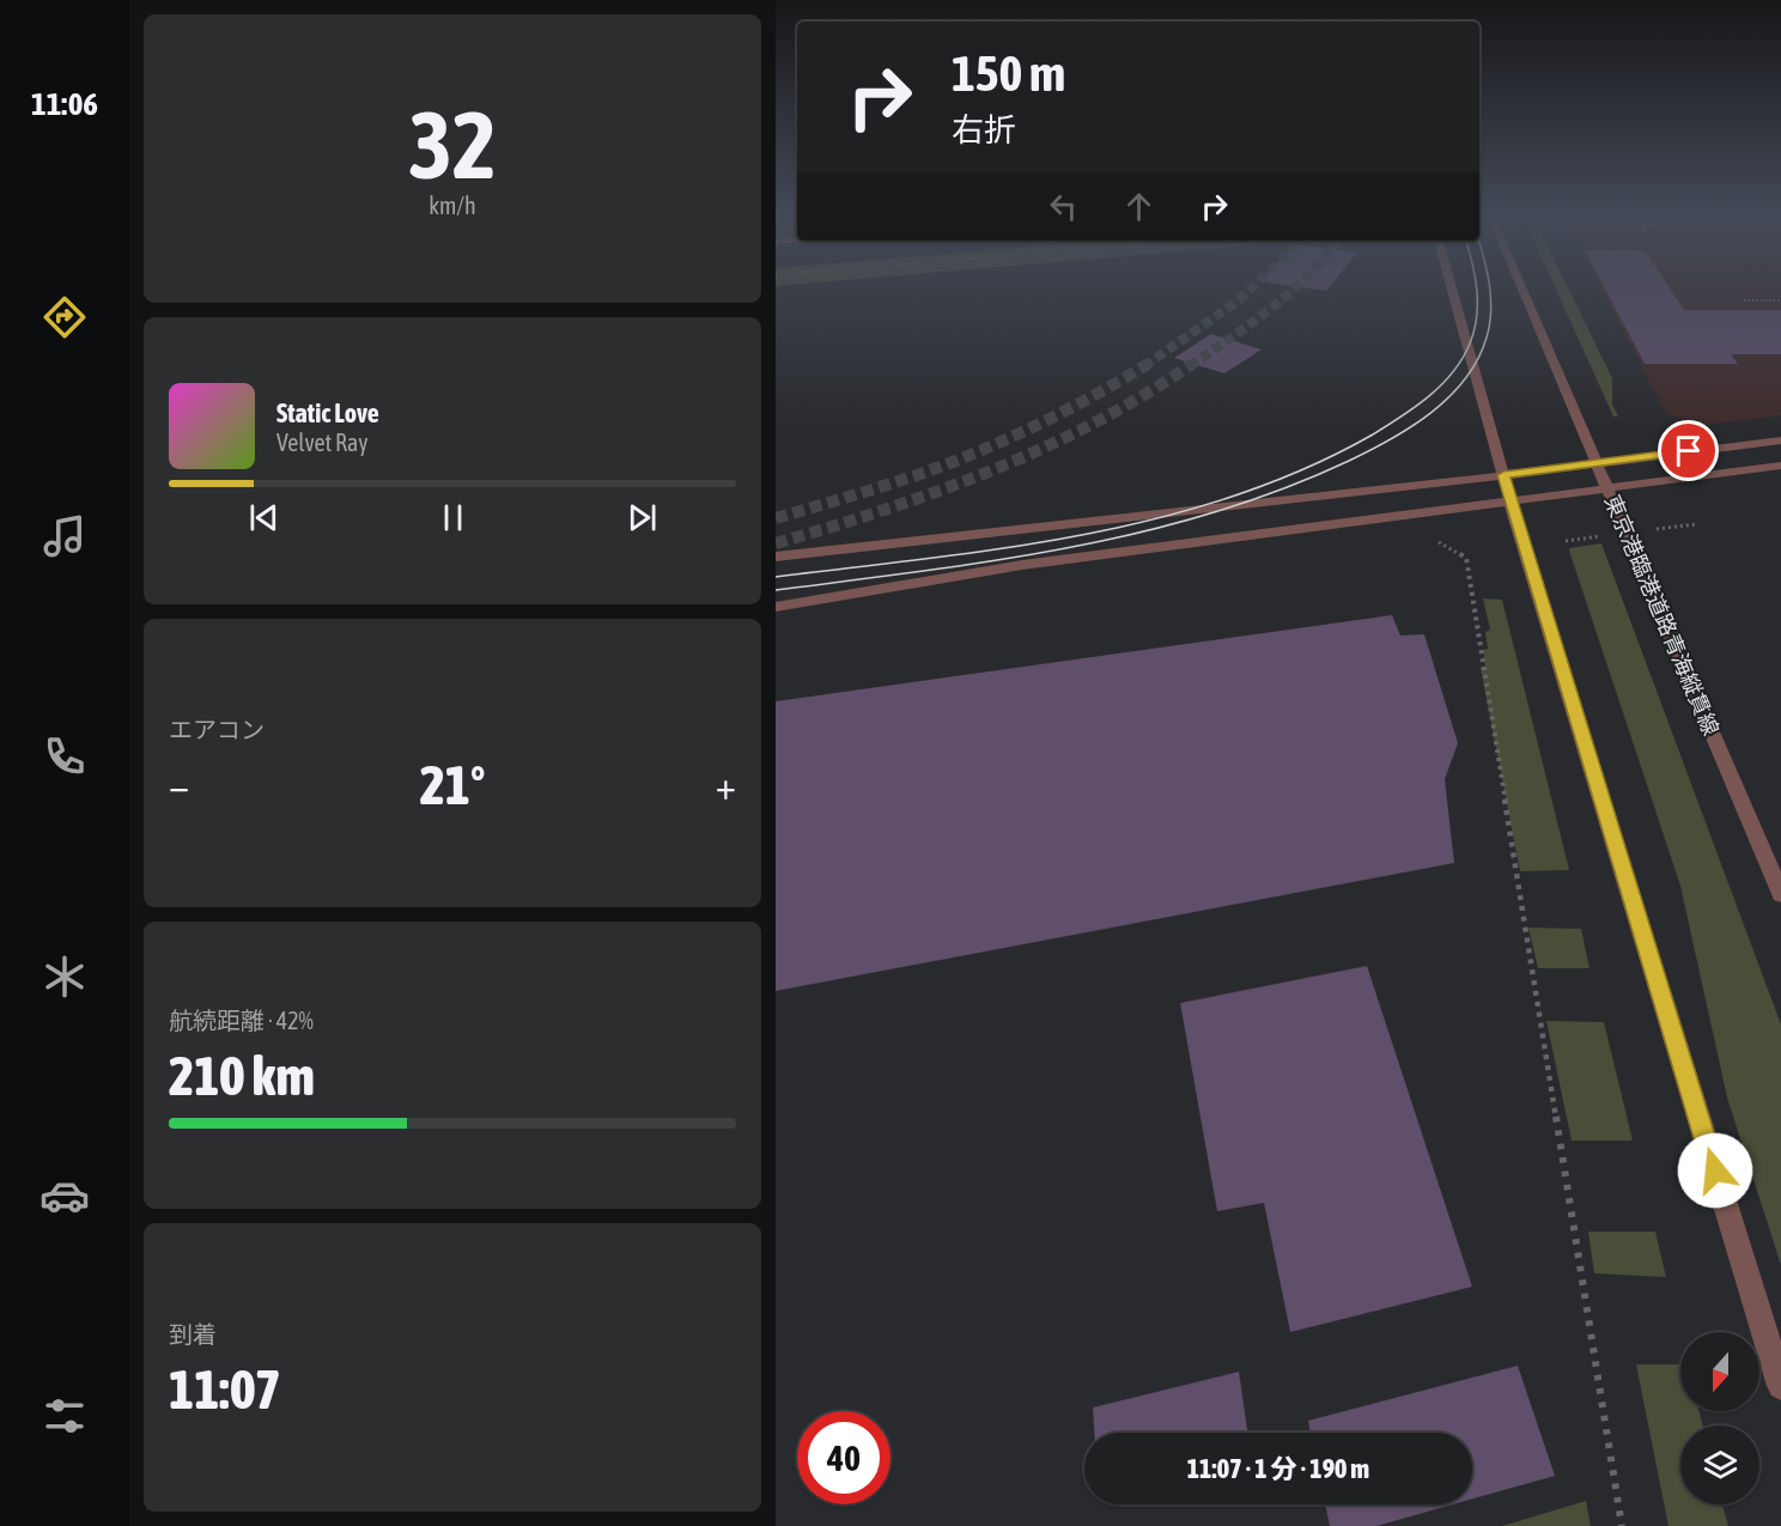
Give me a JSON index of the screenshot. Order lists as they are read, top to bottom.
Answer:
{
  "streets": {
    "street": ["東京港臨港道路青海縦貫線"]
  },
  "north": "bottom",
  "page": {
    "tabs": "11:06",
    "tile": [
      ["32", "km/h"],
      "エアコン",
      ["航続距離 · 42%", "210 km"],
      ["到着", "11:07"]
    ],
    "turn": ["150 m", "右折"],
    "song": ["Static Love", "Velvet Ray"],
    "heat": ["−", "21°", "+"],
    "limit": "40",
    "trip": "11:07 · 1 分 · 190 m"
  }
}
